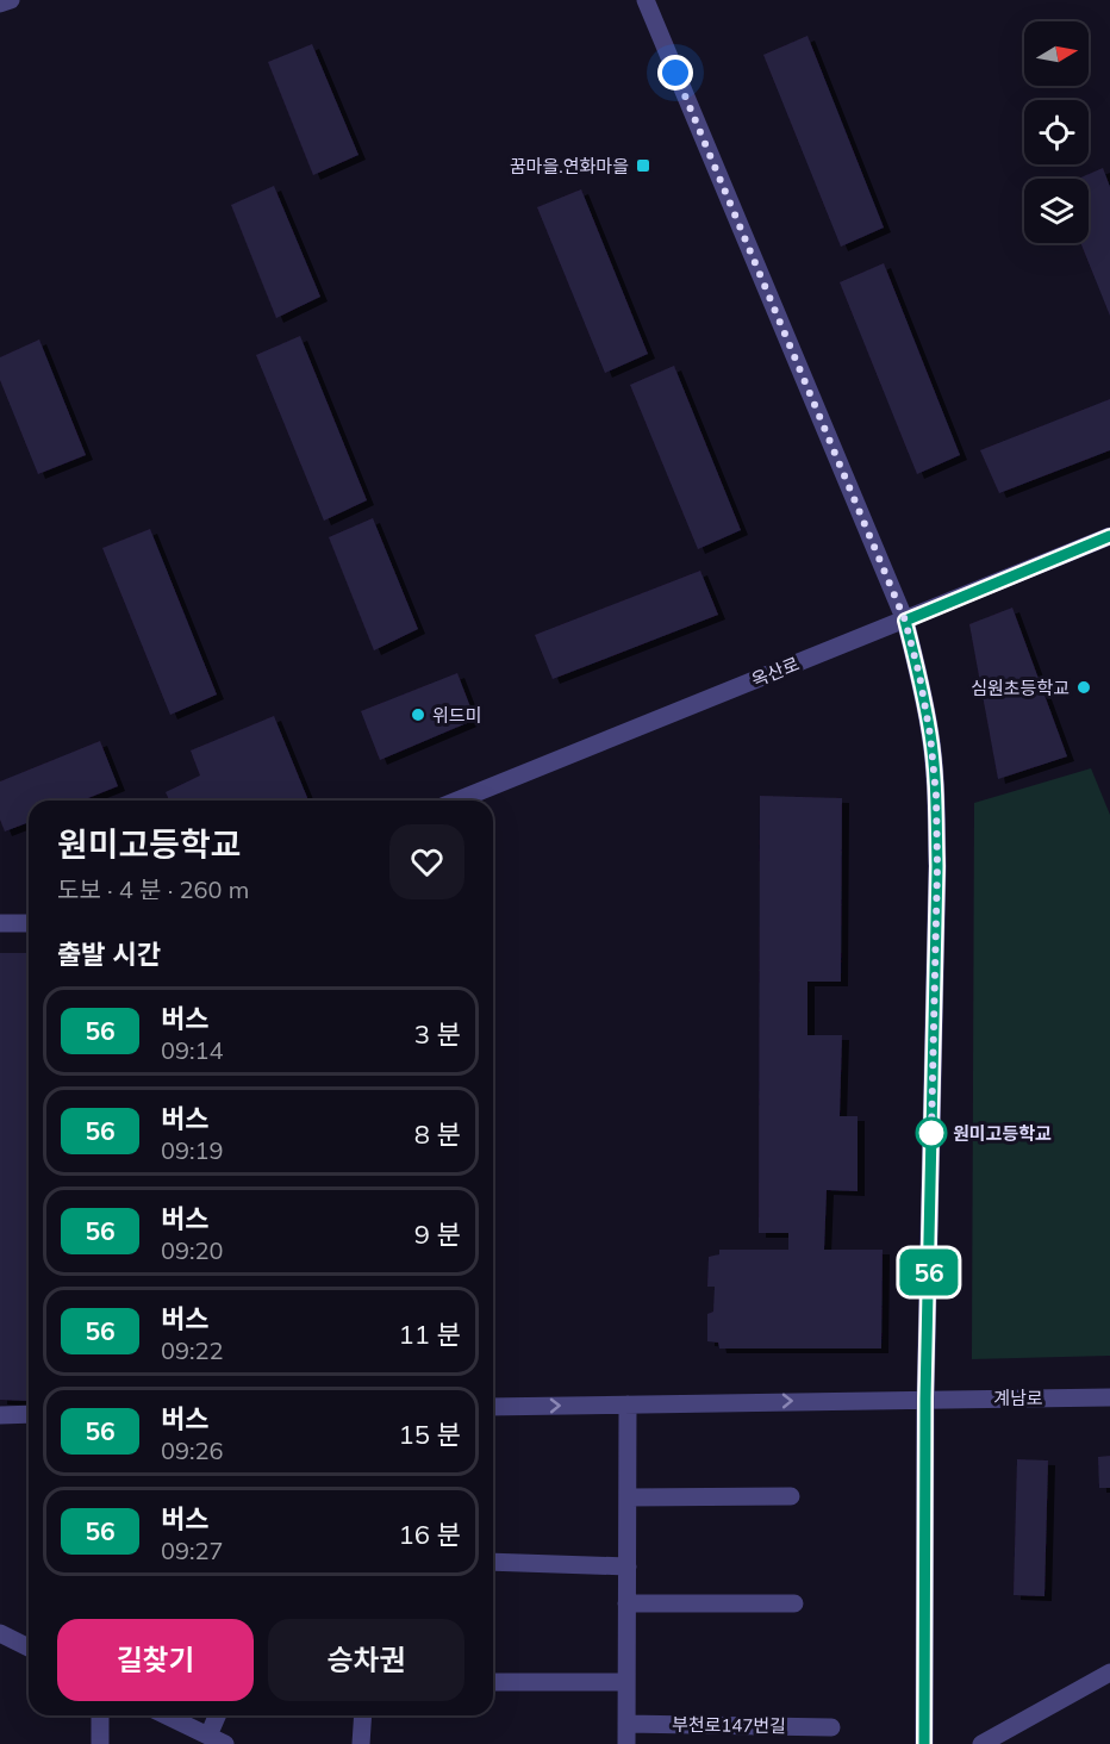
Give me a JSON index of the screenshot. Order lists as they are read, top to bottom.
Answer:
{
  "streets": {
    "street": ["옥산로", "계남로", "부천로147번길"]
  },
  "places": {
    "transit": ["꿈마을.연화마을"],
    "other": ["심원초등학교", "위드미", "원미고등학교"]
  },
  "lines": ["bus line 56"],
  "north": "right",
  "page": {
    "on_map": "56",
    "heading": [
      ["원미고등학교", "도보 · 4 분 · 260 m"],
      "출발 시간"
    ],
    "list": [
      {
        "mark": "56",
        "name": "버스",
        "note": "09:14",
        "value": "3 분"
      },
      {
        "mark": "56",
        "name": "버스",
        "note": "09:19",
        "value": "8 분"
      },
      {
        "mark": "56",
        "name": "버스",
        "note": "09:20",
        "value": "9 분"
      },
      {
        "mark": "56",
        "name": "버스",
        "note": "09:22",
        "value": "11 분"
      },
      {
        "mark": "56",
        "name": "버스",
        "note": "09:26",
        "value": "15 분"
      },
      {
        "mark": "56",
        "name": "버스",
        "note": "09:27",
        "value": "16 분"
      }
    ],
    "buttons": ["길찾기", "승차권"]
  }
}
